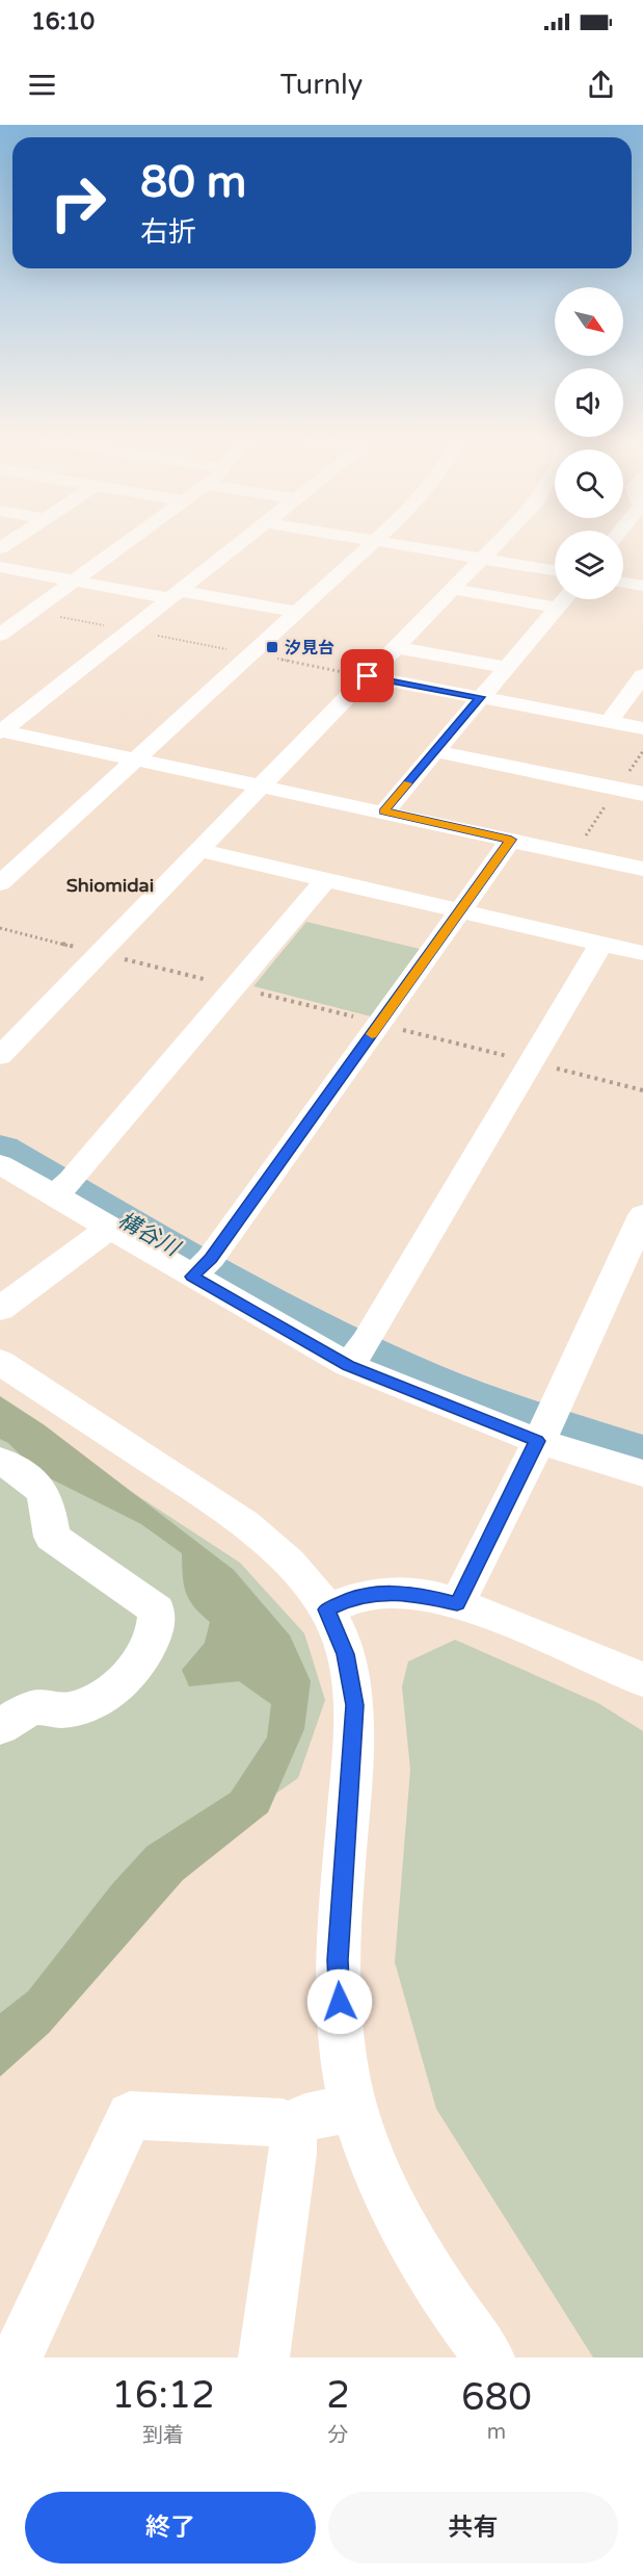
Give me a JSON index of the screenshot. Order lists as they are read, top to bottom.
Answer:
{
  "districts": ["Shiomidai"],
  "water": ["構谷川"],
  "places": {
    "transit": ["汐見台"]
  },
  "north": "bottom right",
  "page": {
    "status": "16:10",
    "header": "Turnly",
    "turn": ["80 m", "右折"],
    "eta": [
      "16:12",
      "到着",
      "2",
      "分",
      "680",
      "m"
    ],
    "buttons": ["終了", "共有"]
  }
}
